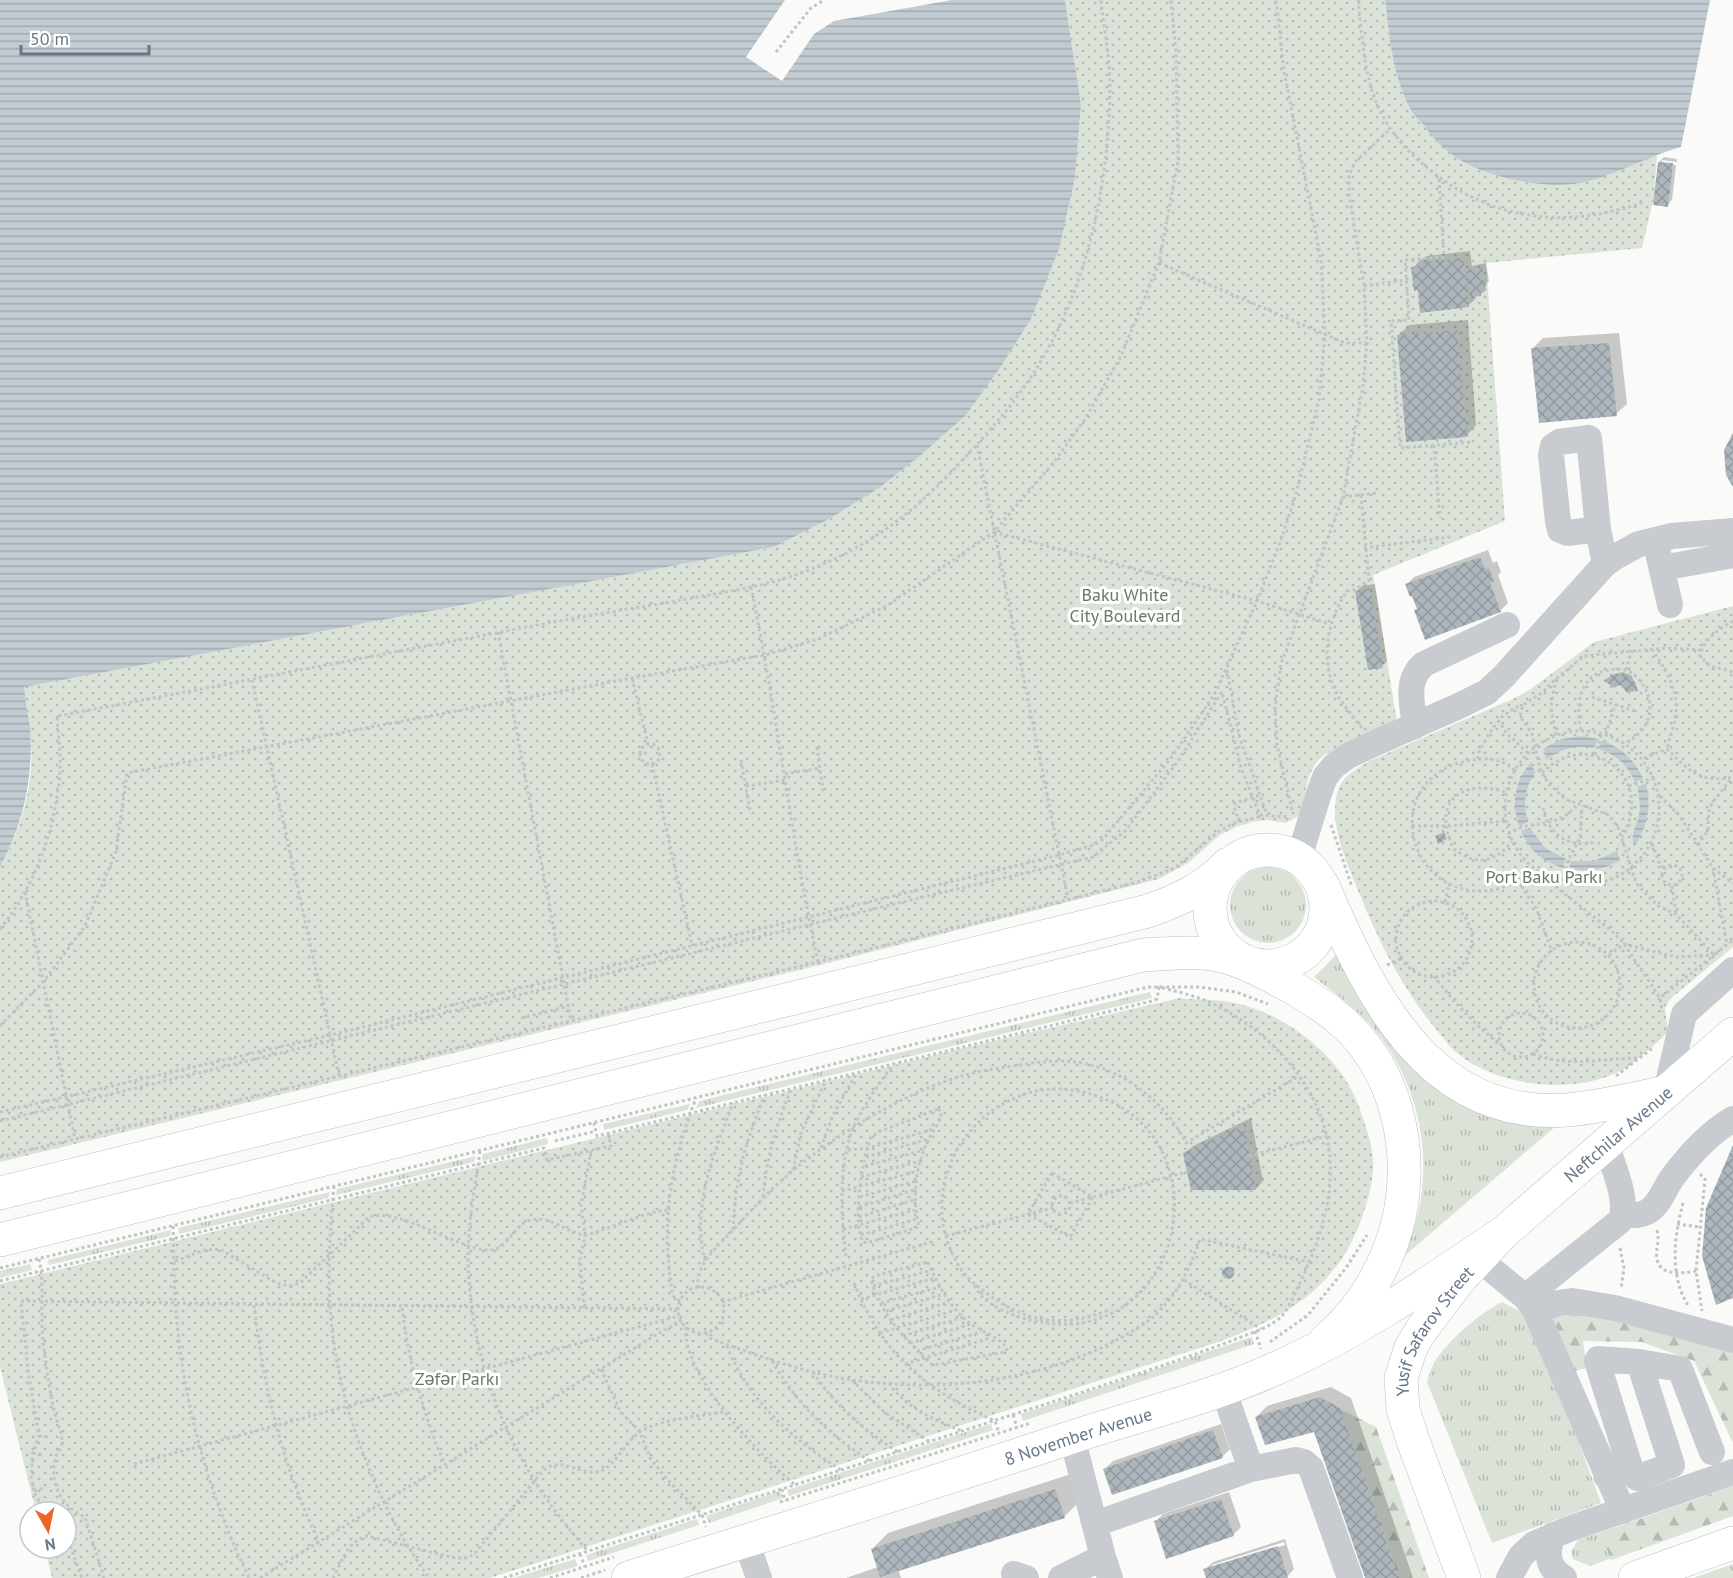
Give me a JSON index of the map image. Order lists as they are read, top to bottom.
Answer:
{
  "streets": {
    "main road": ["Neftchilar Avenue", "Yusif Safarov Street", "8 November Avenue"]
  },
  "crossings": [
    ["Neftchilar Avenue", "Yusif Safarov Street"],
    ["Neftchilar Avenue", "8 November Avenue"],
    ["Yusif Safarov Street", "8 November Avenue"]
  ],
  "parks": ["Baku White City Boulevard", "Port Baku Parkı", "Zəfər Parkı"],
  "scale_bar": "50 m",
  "north": "bottom"
}
